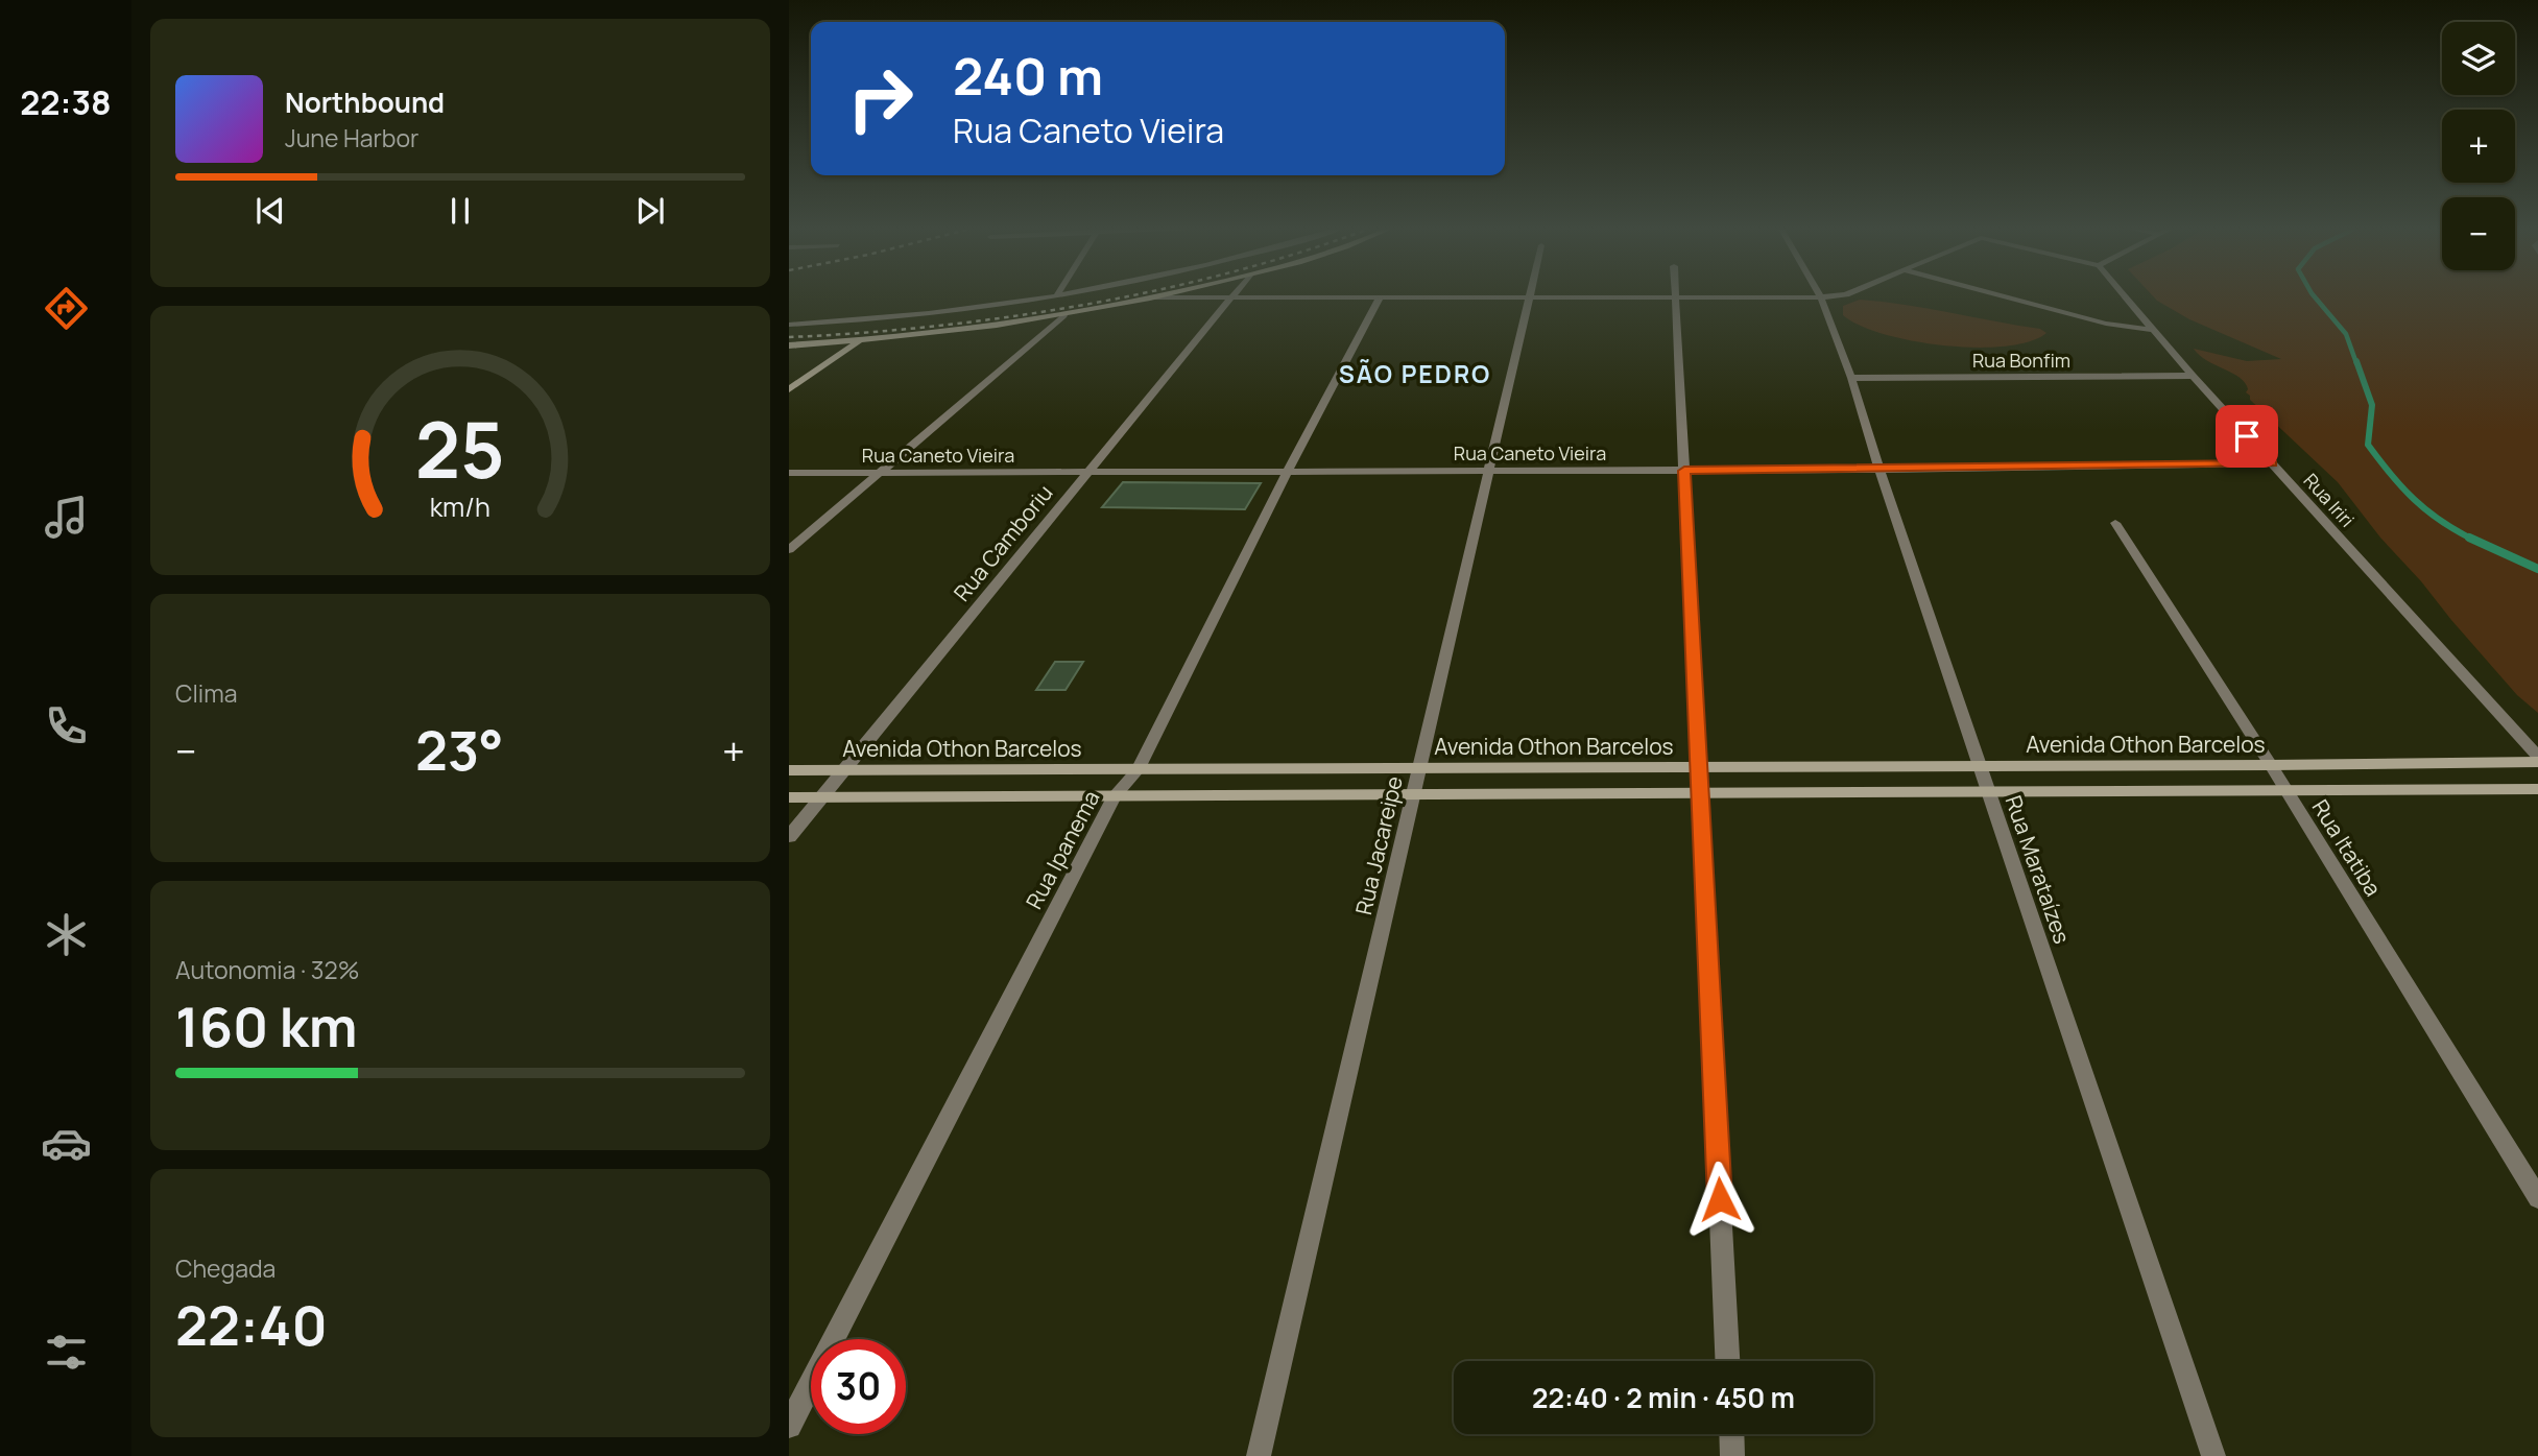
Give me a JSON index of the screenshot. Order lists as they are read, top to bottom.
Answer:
{
  "streets": {
    "street": [
      "Rua Bonfim",
      "Rua Caneto Vieira",
      "Rua Iriri",
      "Rua Camboriu",
      "Avenida Othon Barcelos",
      "Rua Jacareipe",
      "Rua Itatiba",
      "Rua Ipanema",
      "Rua Marataízes"
    ]
  },
  "crossings": [
    ["Rua Bonfim", "Rua Iriri"],
    ["Rua Bonfim", "Rua Marataízes"],
    ["Rua Caneto Vieira", "Rua Iriri"],
    ["Rua Caneto Vieira", "Rua Camboriu"],
    ["Rua Caneto Vieira", "Rua Jacareipe"],
    ["Rua Caneto Vieira", "Rua Ipanema"],
    ["Rua Caneto Vieira", "Rua Marataízes"],
    ["Rua Iriri", "Avenida Othon Barcelos"],
    ["Rua Camboriu", "Avenida Othon Barcelos"],
    ["Avenida Othon Barcelos", "Rua Jacareipe"],
    ["Avenida Othon Barcelos", "Rua Itatiba"],
    ["Avenida Othon Barcelos", "Rua Ipanema"],
    ["Avenida Othon Barcelos", "Rua Marataízes"]
  ],
  "districts": ["SÃO PEDRO"],
  "page": {
    "tabs": "22:38",
    "map_buttons": ["+", "−"],
    "turn": ["240 m", "Rua Caneto Vieira"],
    "song": ["Northbound", "June Harbor"],
    "tile": [
      "Clima",
      ["Autonomia · 32%", "160 km"],
      ["Chegada", "22:40"]
    ],
    "heat": ["−", "23°", "+"],
    "limit": "30",
    "trip": "22:40 · 2 min · 450 m",
    "gauge": ["25", "km/h"]
  }
}
